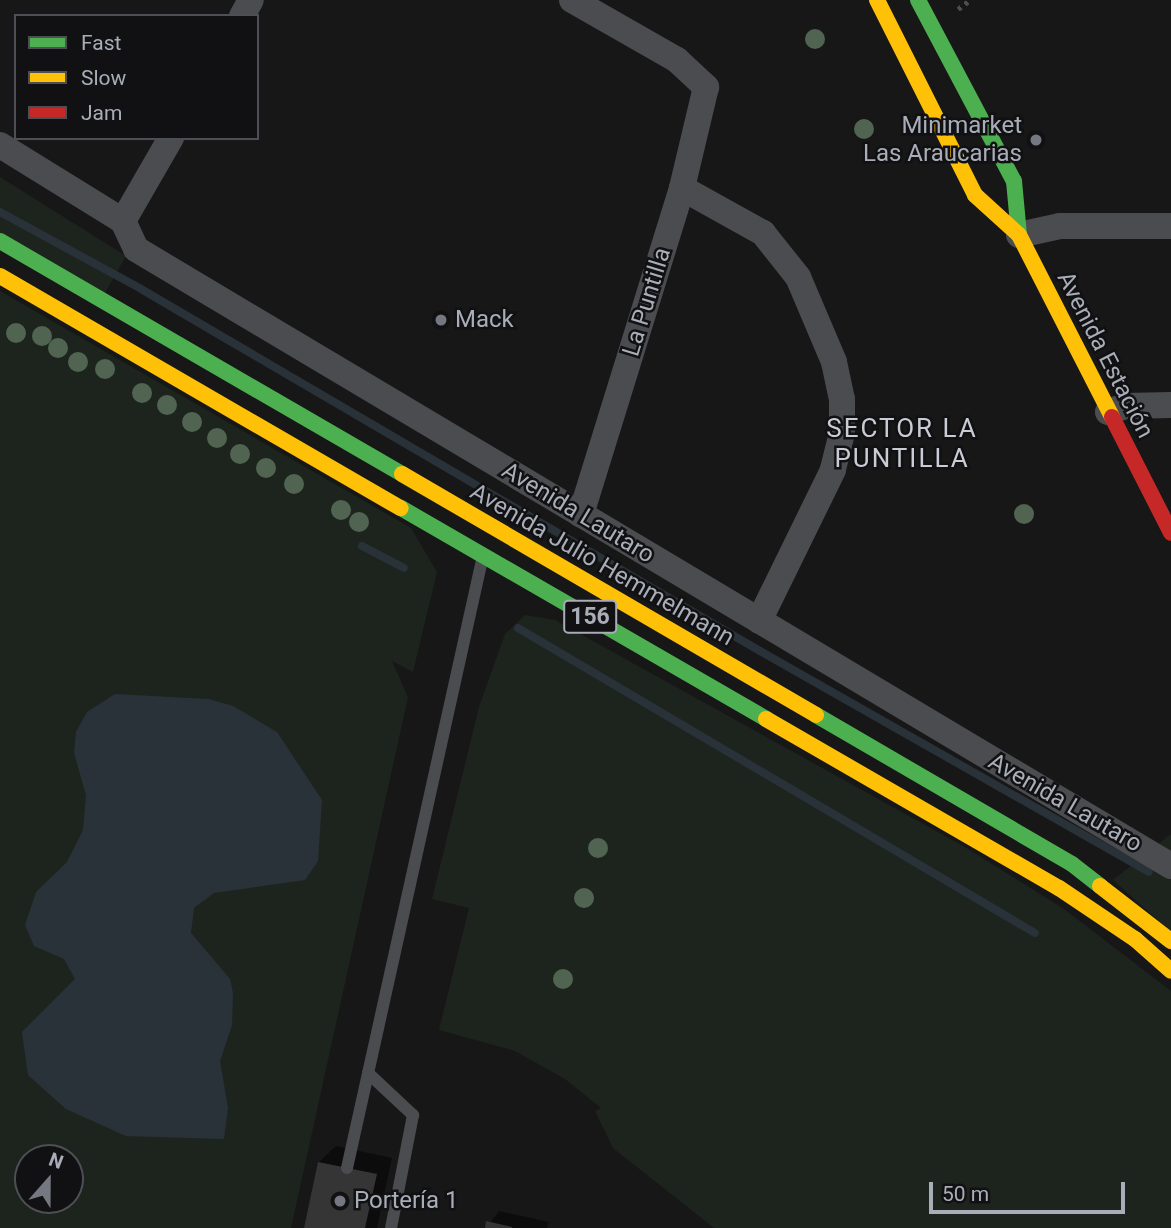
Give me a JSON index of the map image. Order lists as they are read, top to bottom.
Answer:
{
  "streets": {
    "main road": ["Avenida Estación", "Avenida Julio Hemmelmann", "156"],
    "street": ["La Puntilla", "Avenida Lautaro"]
  },
  "crossings": [
    ["La Puntilla", "Avenida Lautaro"]
  ],
  "districts": ["SECTOR LA PUNTILLA"],
  "places": ["Minimarket Las Araucarias", "Mack", "Portería 1"],
  "legend": ["Fast", "Slow", "Jam"],
  "scale_bar": "50 m",
  "north": "top"
}
